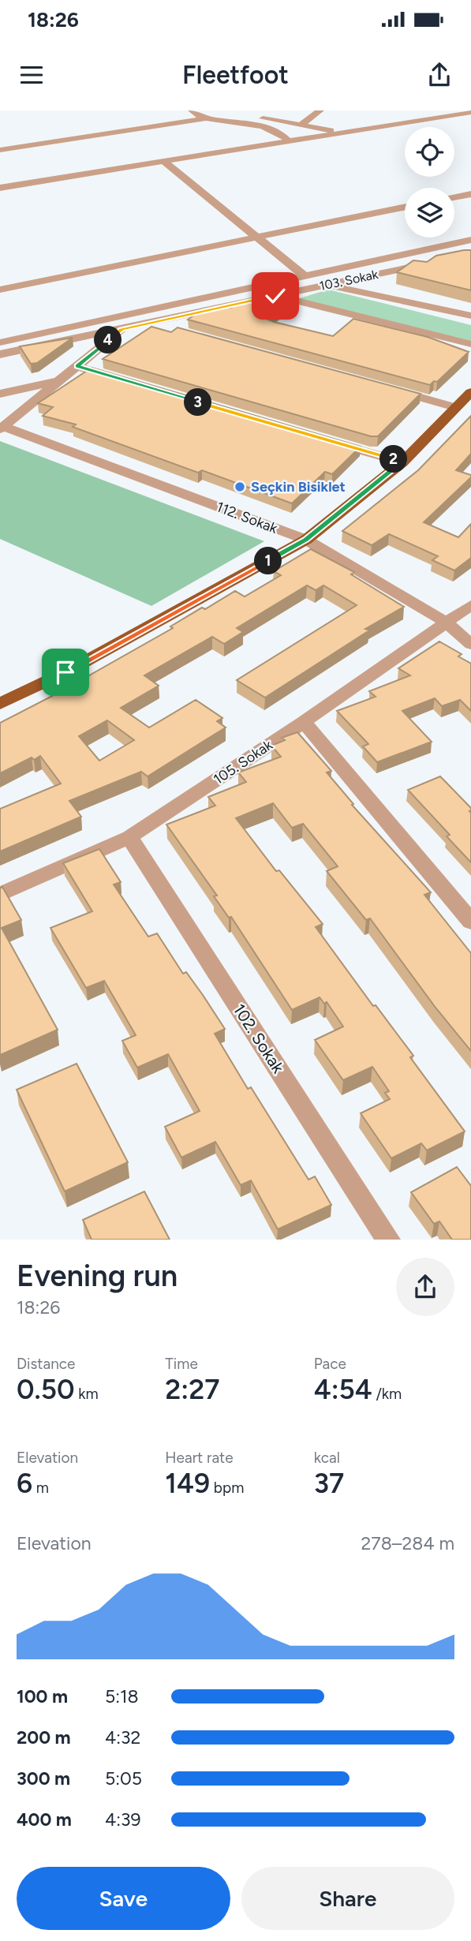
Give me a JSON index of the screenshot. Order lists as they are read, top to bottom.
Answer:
{
  "streets": {
    "street": [
      "103. Sokak",
      "112. Sokak",
      "105. Sokak",
      "102. Sokak"
    ]
  },
  "crossings": [
    ["112. Sokak", "105. Sokak"],
    ["105. Sokak", "102. Sokak"]
  ],
  "places": ["Seçkin Bisiklet"],
  "page": {
    "status": "18:26",
    "header": "Fleetfoot",
    "pins": [
      "4",
      "3",
      "2",
      "1"
    ],
    "heading": ["Evening run", "18:26"],
    "stats": [
      ["Distance", "0.50 km"],
      ["Time", "2:27"],
      ["Pace", "4:54 /km"],
      ["Elevation", "6 m"],
      ["Heart rate", "149 bpm"],
      ["kcal", "37"]
    ],
    "chart": ["Elevation", "278–284 m"],
    "list": [
      {
        "name": "100 m",
        "note": "5:18"
      },
      {
        "name": "200 m",
        "note": "4:32"
      },
      {
        "name": "300 m",
        "note": "5:05"
      },
      {
        "name": "400 m",
        "note": "4:39"
      }
    ],
    "buttons": ["Save", "Share"]
  }
}
